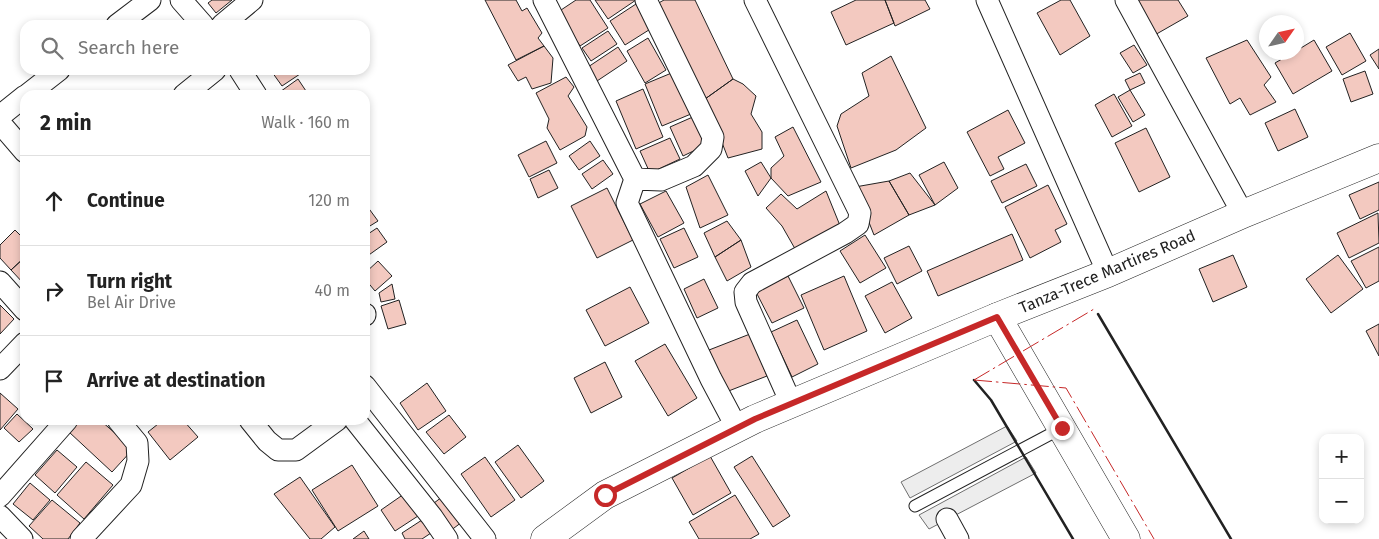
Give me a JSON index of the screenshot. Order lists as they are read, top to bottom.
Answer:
{
  "streets": {
    "main road": ["Tanza-Trece Martires Road"]
  },
  "north": "top right",
  "page": {
    "search": "Search here",
    "heading": ["2 min", "Walk · 160 m"],
    "list": [
      ["Continue", "120 m"],
      ["Turn right", "Bel Air Drive", "40 m"],
      "Arrive at destination"
    ],
    "map_buttons": ["+", "−"]
  }
}
